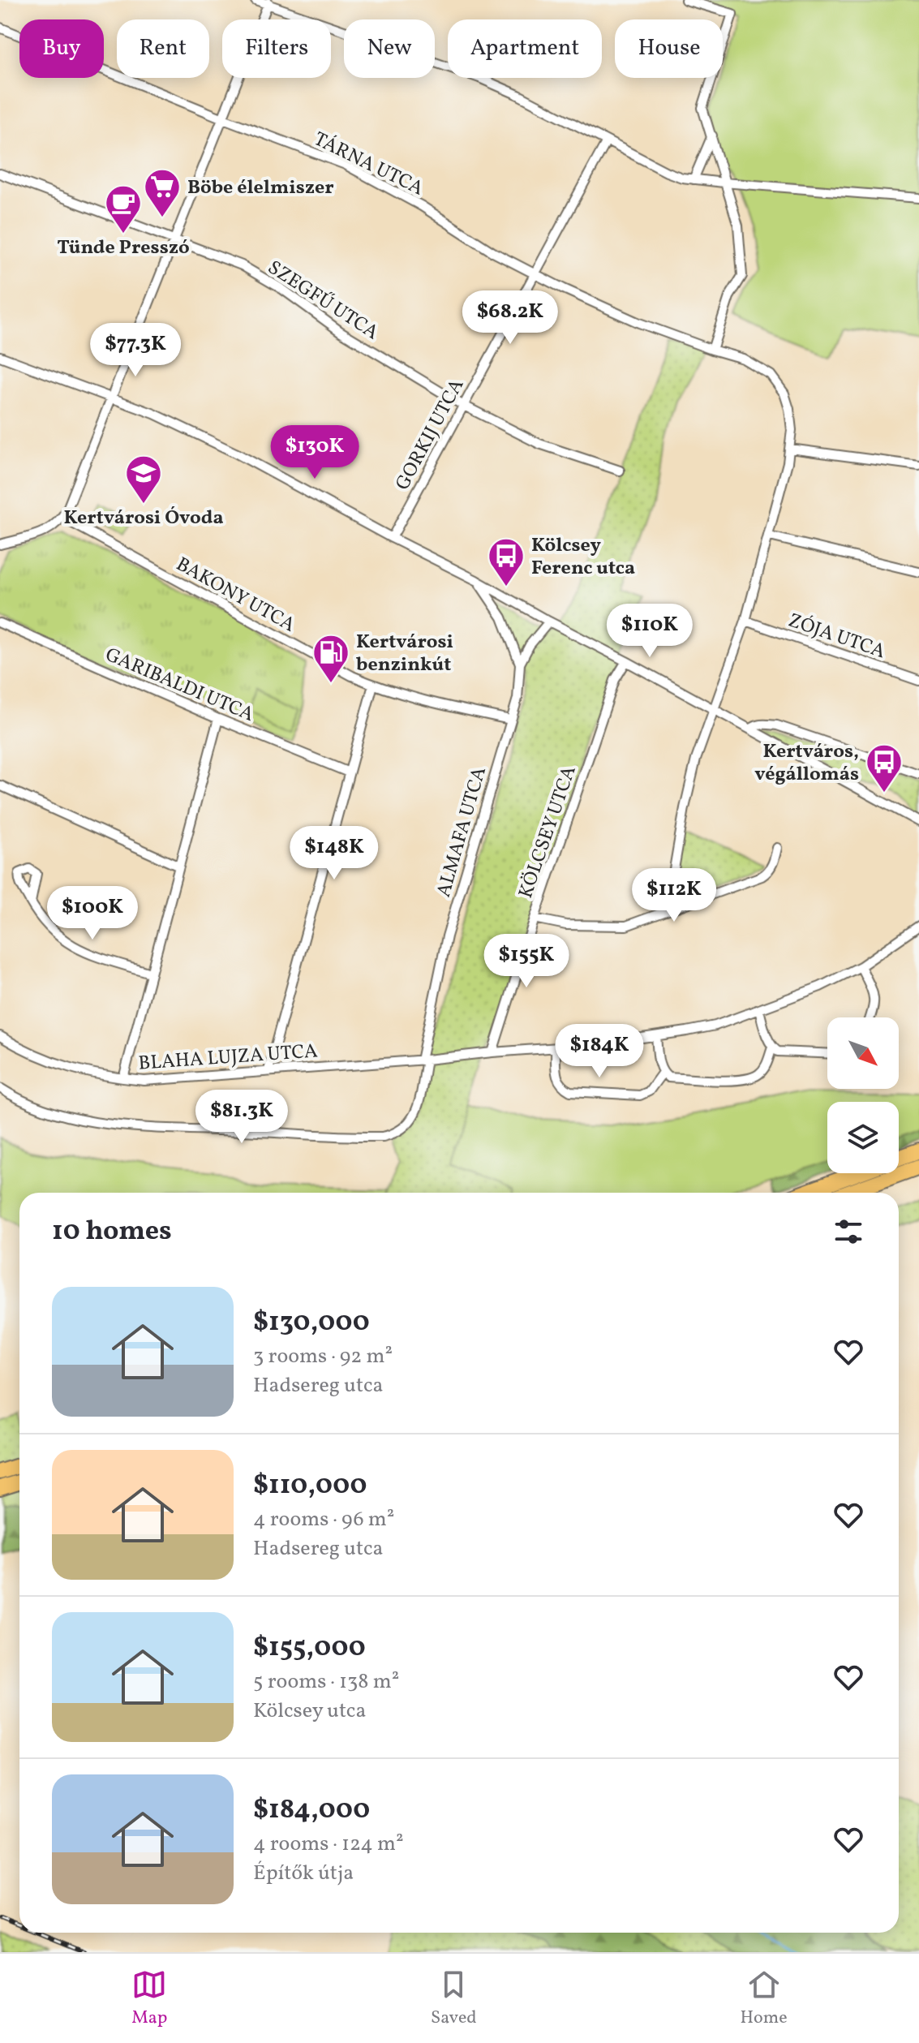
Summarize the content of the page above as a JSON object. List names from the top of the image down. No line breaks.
{"streets":{"street":["TÁRNA UTCA","SZEGFŰ UTCA","GORKIJ UTCA","BAKONY UTCA","ZÓJA UTCA","GARIBALDI UTCA","ALMAFA UTCA","KÖLCSEY UTCA","BLAHA LUJZA UTCA"]},"crossings":[["TÁRNA UTCA","GORKIJ UTCA"],["TÁRNA UTCA","ZÓJA UTCA"],["SZEGFŰ UTCA","GORKIJ UTCA"],["BAKONY UTCA","ALMAFA UTCA"],["ALMAFA UTCA","BLAHA LUJZA UTCA"],["KÖLCSEY UTCA","BLAHA LUJZA UTCA"]],"places":{"supermarket":["Böbe élelmiszer"],"cafe":["Tünde Presszó"],"school or university":["Kertvárosi Óvoda"],"bus stop":["Kölcsey Ferenc utca","Kertváros, végállomás"],"fuel station":["Kertvárosi benzinkút"]},"north":"bottom right","page":{"chip":["Buy","Rent","Filters","New","Apartment","House"],"price":["$68.2K","$77.3K","$130K","$110K","$148K","$112K","$100K","$155K","$184K","$81.3K"],"heading":"10 homes","list":[{"name":"$130,000","note":"3 rooms · 92 m² · Hadsereg utca"},{"name":"$110,000","note":"4 rooms · 96 m² · Hadsereg utca"},{"name":"$155,000","note":"5 rooms · 138 m² · Kölcsey utca"},{"name":"$184,000","note":"4 rooms · 124 m² · Építők útja"}],"tabs":["Map","Saved","Home"]}}
